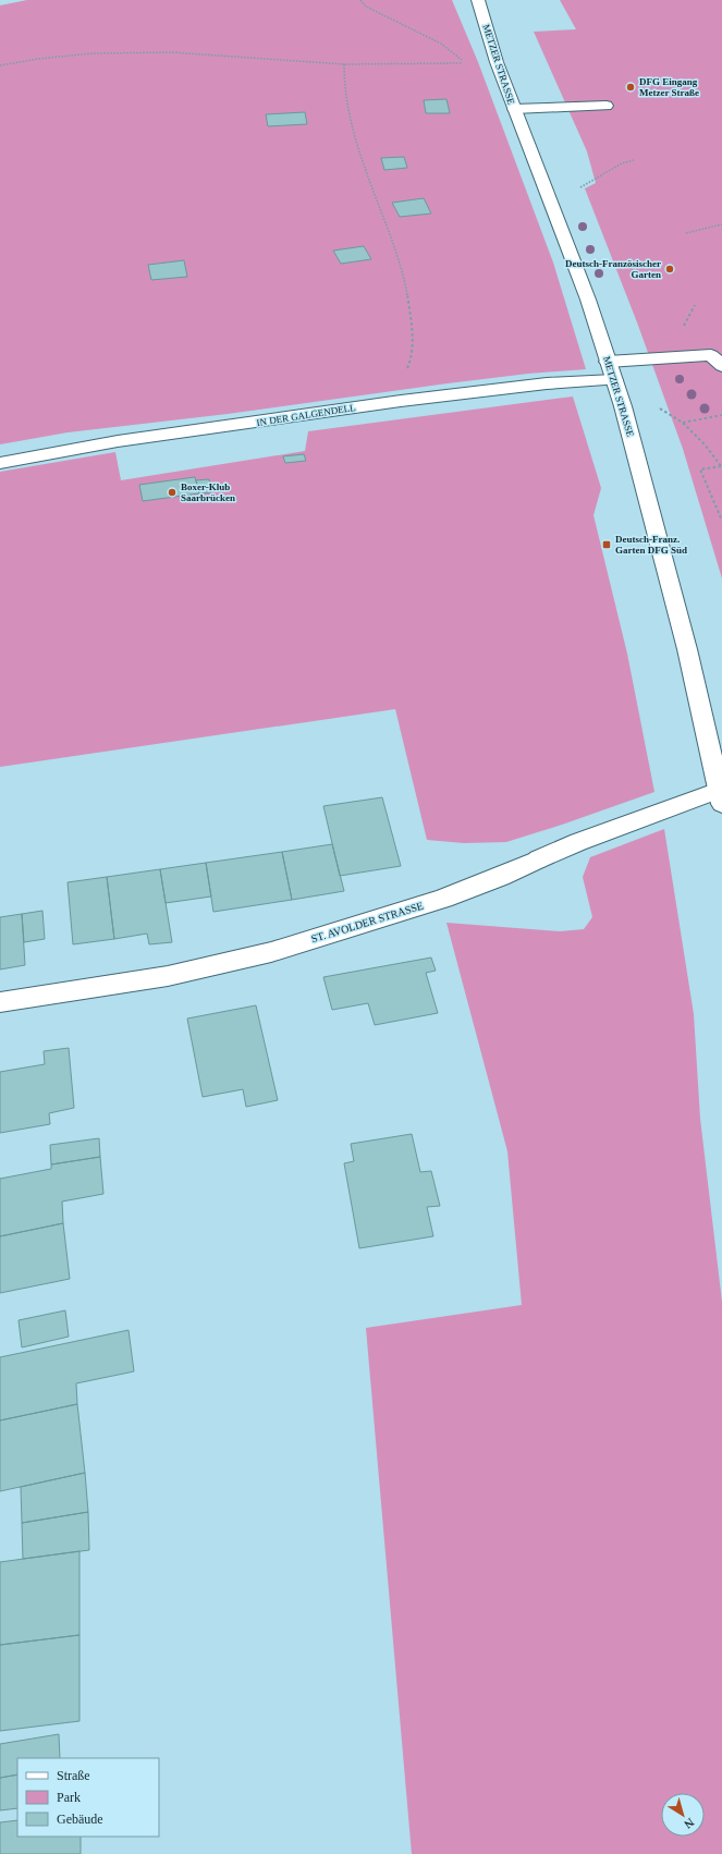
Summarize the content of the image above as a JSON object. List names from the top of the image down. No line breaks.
{"streets":{"main road":["METZER STRASSE","IN DER GALGENDELL","ST. AVOLDER STRASSE"]},"crossings":[["METZER STRASSE","IN DER GALGENDELL"],["METZER STRASSE","ST. AVOLDER STRASSE"]],"places":{"other":["DFG Eingang Metzer Straße","Deutsch-Französischer Garten","Boxer-Klub Saarbrücken"],"transit":["Deutsch-Franz. Garten DFG Süd"]},"legend":["Straße","Park","Gebäude"],"north":"bottom right"}
